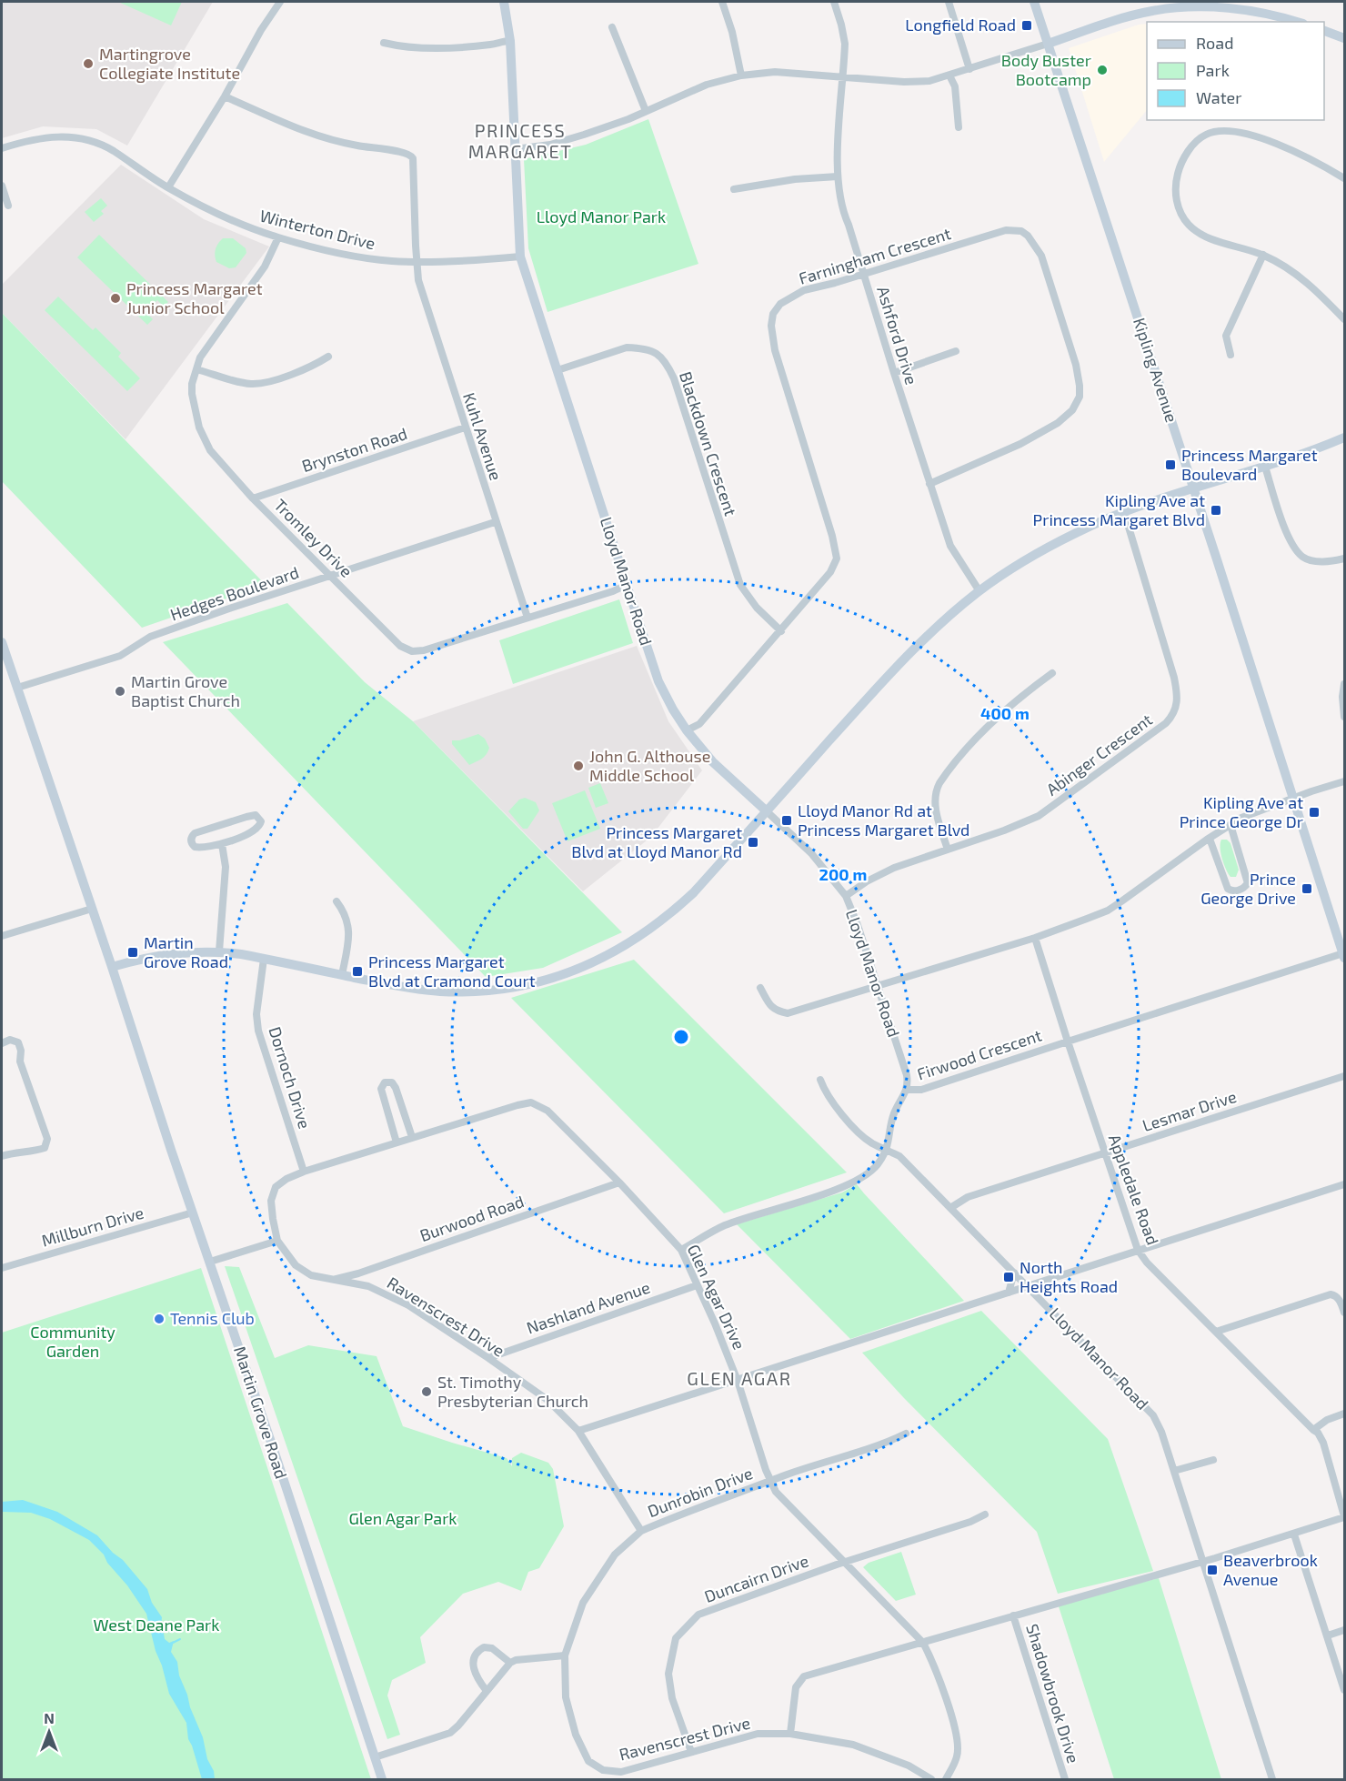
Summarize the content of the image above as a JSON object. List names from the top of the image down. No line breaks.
{"streets":{"street":["Winterton Drive","Farningham Crescent","Ashford Drive","Kipling Avenue","Kuhl Avenue","Blackdown Crescent","Brynston Road","Tromley Drive","Lloyd Manor Road","Hedges Boulevard","Abinger Crescent","Firwood Crescent","Dornoch Drive","Lesmar Drive","Appledale Road","Burwood Road","Millburn Drive","Glen Agar Drive","Nashland Avenue","Ravenscrest Drive","Martin Grove Road","Dunrobin Drive","Duncairn Drive","Shadowbrook Drive"]},"crossings":[["Winterton Drive","Kuhl Avenue"],["Winterton Drive","Tromley Drive"],["Winterton Drive","Lloyd Manor Road"],["Farningham Crescent","Ashford Drive"],["Farningham Crescent","Blackdown Crescent"],["Farningham Crescent","Lloyd Manor Road"],["Kipling Avenue","Firwood Crescent"],["Kuhl Avenue","Brynston Road"],["Kuhl Avenue","Tromley Drive"],["Kuhl Avenue","Hedges Boulevard"],["Blackdown Crescent","Lloyd Manor Road"],["Brynston Road","Tromley Drive"],["Tromley Drive","Lloyd Manor Road"],["Tromley Drive","Hedges Boulevard"],["Lloyd Manor Road","Abinger Crescent"],["Lloyd Manor Road","Firwood Crescent"],["Lloyd Manor Road","Lesmar Drive"],["Hedges Boulevard","Martin Grove Road"],["Firwood Crescent","Appledale Road"],["Firwood Crescent","Glen Agar Drive"],["Dornoch Drive","Glen Agar Drive"],["Lesmar Drive","Appledale Road"],["Burwood Road","Glen Agar Drive"],["Burwood Road","Ravenscrest Drive"],["Millburn Drive","Martin Grove Road"],["Glen Agar Drive","Nashland Avenue"],["Glen Agar Drive","Ravenscrest Drive"],["Glen Agar Drive","Dunrobin Drive"],["Glen Agar Drive","Duncairn Drive"],["Nashland Avenue","Ravenscrest Drive"],["Ravenscrest Drive","Dunrobin Drive"],["Ravenscrest Drive","Duncairn Drive"]],"districts":["PRINCESS MARGARET","GLEN AGAR"],"parks":["Lloyd Manor Park","Community Garden","Glen Agar Park","West Deane Park"],"places":{"transit":["Longfield Road","Princess Margaret Boulevard","Kipling Ave at Princess Margaret Blvd","Kipling Ave at Prince George Dr","Lloyd Manor Rd at Princess Margaret Blvd","Princess Margaret Blvd at Lloyd Manor Rd","Prince George Drive","Martin Grove Road","Princess Margaret Blvd at Cramond Court","North Heights Road","Beaverbrook Avenue"],"other":["Martingrove Collegiate Institute","Body Buster Bootcamp","Princess Margaret Junior School","Martin Grove Baptist Church","John G. Althouse Middle School","Tennis Club","St. Timothy Presbyterian Church"]},"legend":["Road","Park","Water"],"north":"top","rings":["400 m","200 m"]}
